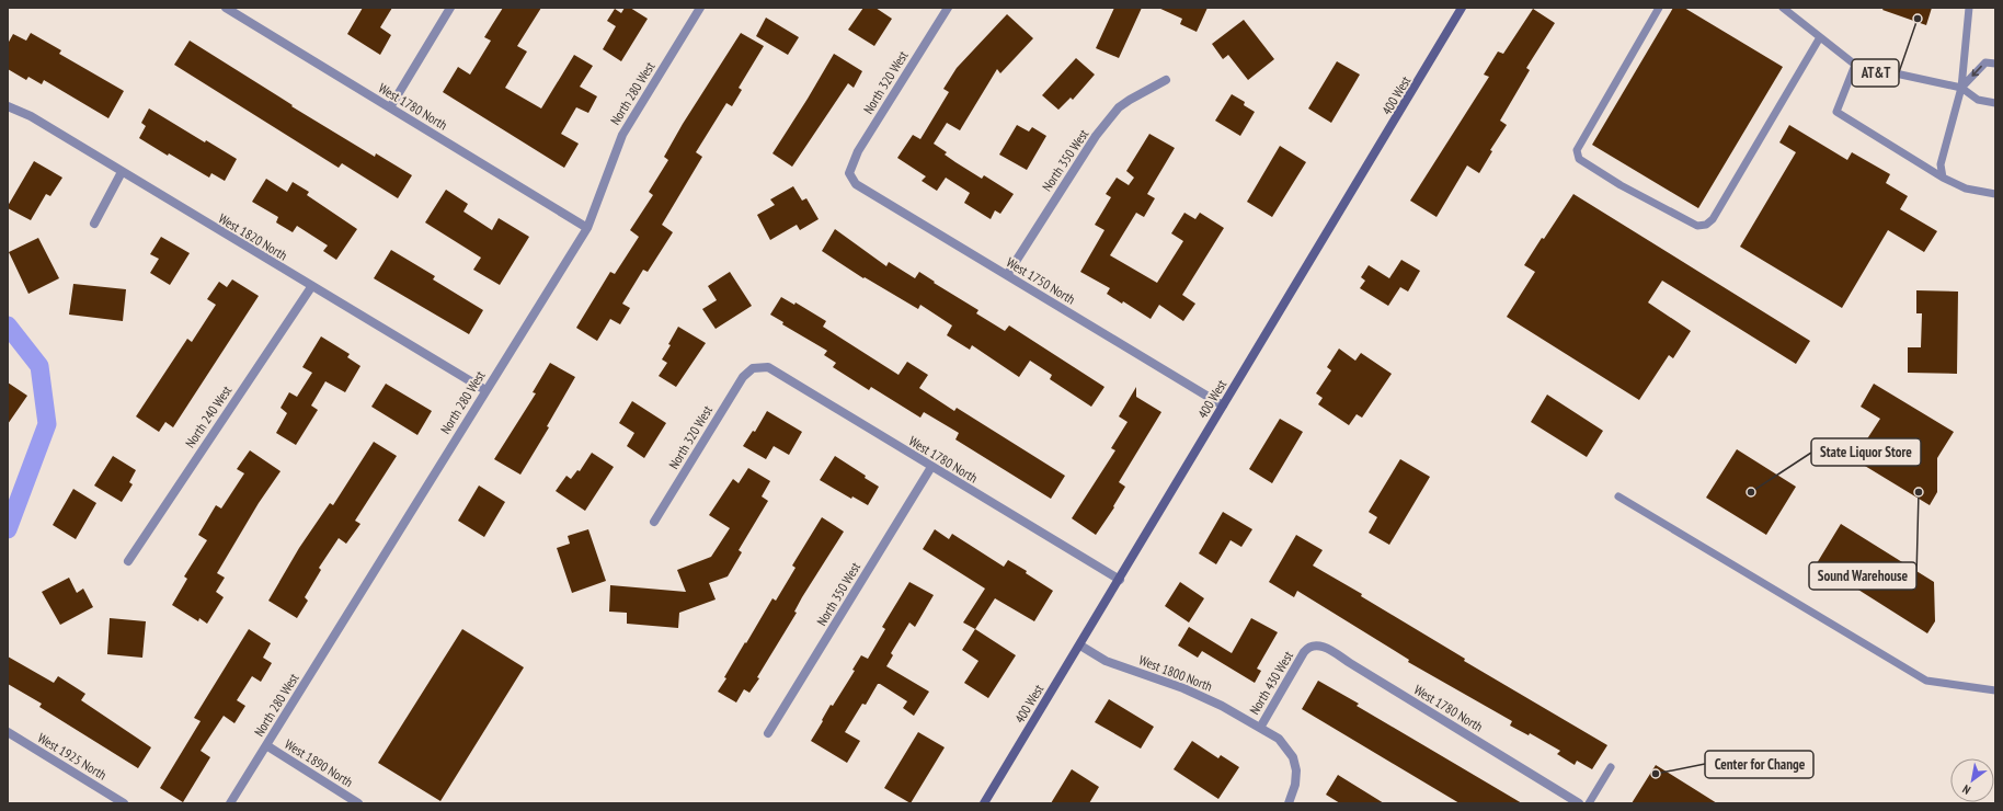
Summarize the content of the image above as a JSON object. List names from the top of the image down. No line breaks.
{"streets":{"street":["North 320 West","North 280 West","400 West","West 1780 North","North 350 West","West 1820 North","West 1750 North","North 240 West","West 1800 North","North 430 West","West 1925 North","West 1890 North"]},"crossings":[["North 320 West","West 1780 North"],["North 320 West","West 1750 North"],["North 280 West","West 1780 North"],["North 280 West","West 1820 North"],["North 280 West","West 1890 North"],["400 West","West 1780 North"],["400 West","West 1750 North"],["400 West","West 1800 North"],["West 1780 North","North 350 West"],["West 1780 North","North 430 West"],["North 350 West","West 1750 North"],["West 1820 North","North 240 West"],["West 1800 North","North 430 West"]],"places":["AT&T","State Liquor Store","Sound Warehouse","Center for Change"],"north":"bottom left"}
